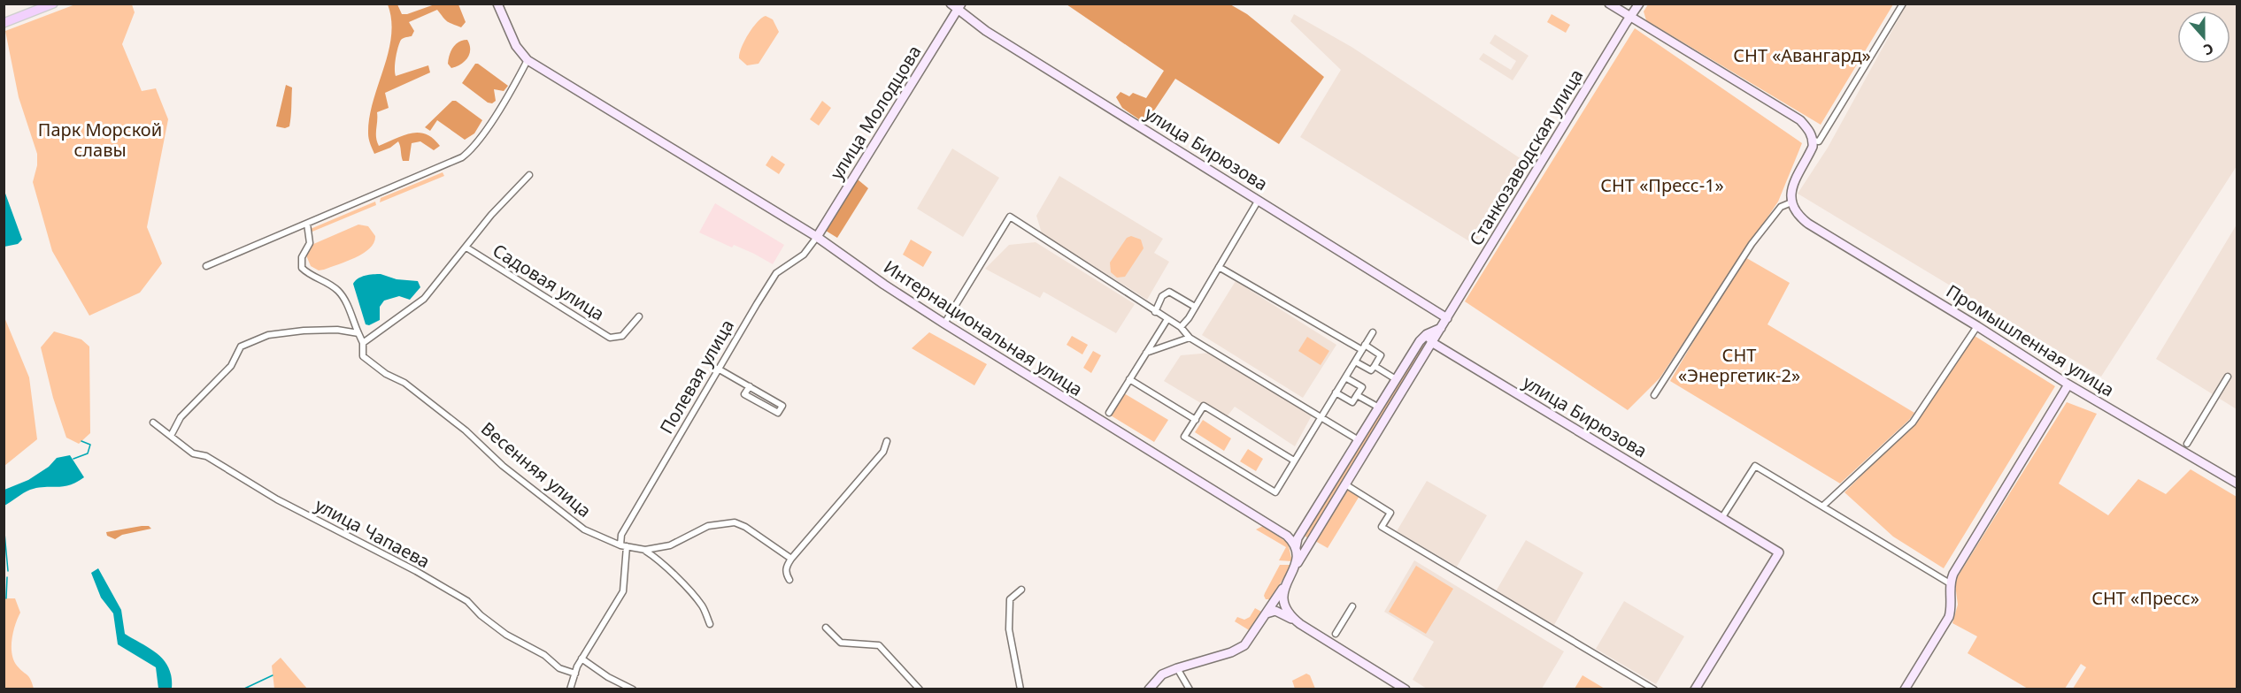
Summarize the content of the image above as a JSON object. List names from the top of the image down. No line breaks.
{"streets":{"street":["улица Молодцова","улица Бирюзова","Станкозаводская улица","Садовая улица","Интернациональная улица","Промышленная улица","Полевая улица","Весенняя улица","улица Чапаева"]},"crossings":[["улица Молодцова","улица Бирюзова"],["улица Молодцова","Интернациональная улица"],["улица Молодцова","Полевая улица"],["улица Бирюзова","Станкозаводская улица"],["Станкозаводская улица","Интернациональная улица"],["Интернациональная улица","Полевая улица"],["Полевая улица","Весенняя улица"]],"parks":["СНТ «Авангард»","Парк Морской славы","СНТ «Пресс-1»","СНТ «Энергетик-2»","СНТ «Пресс»"],"north":"bottom"}
